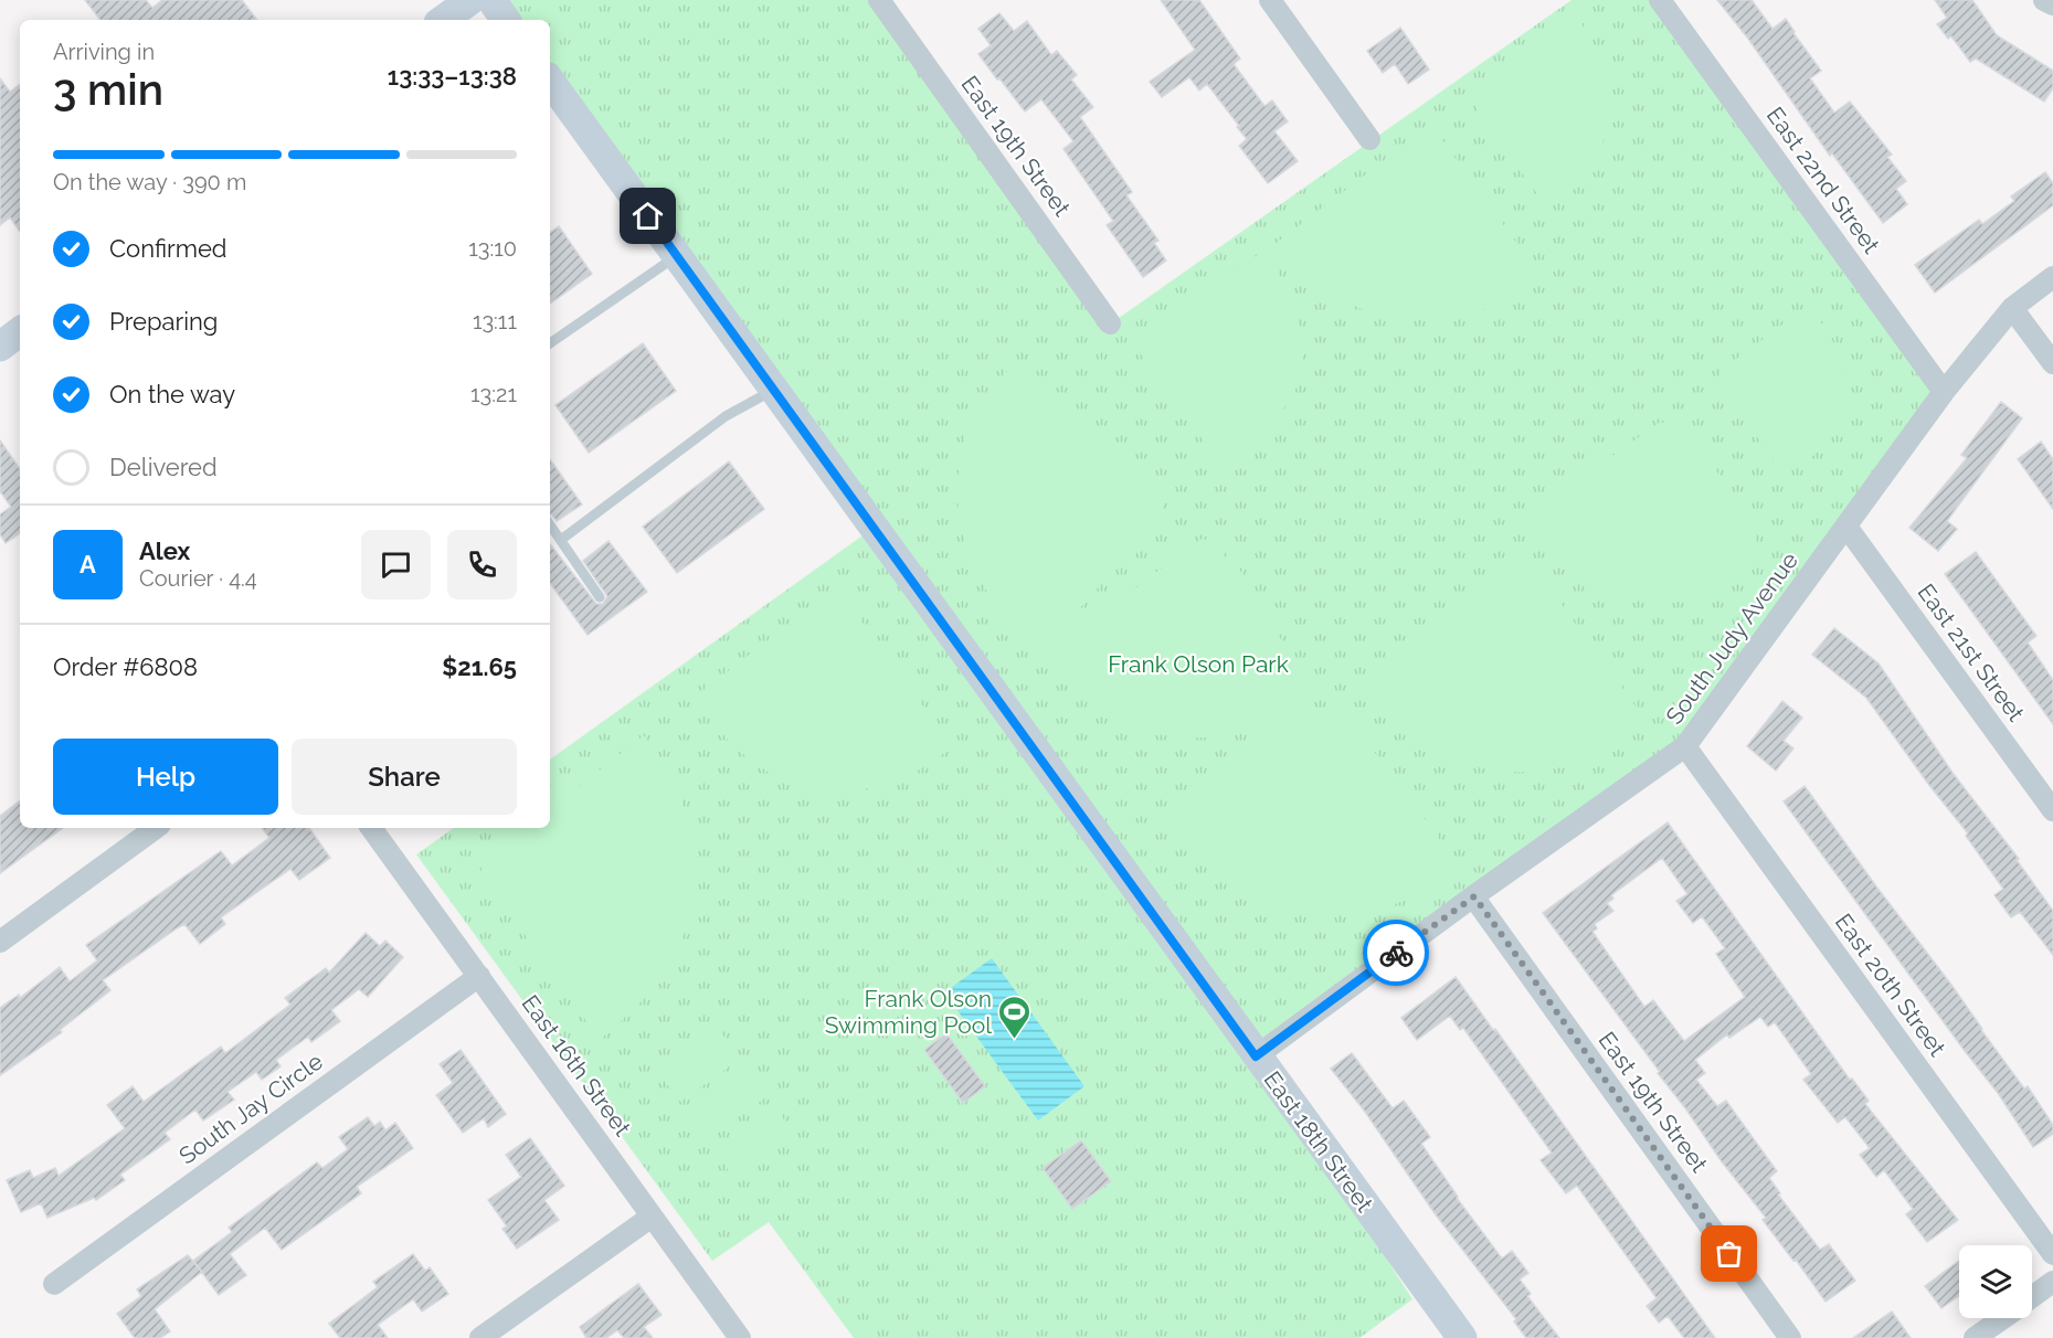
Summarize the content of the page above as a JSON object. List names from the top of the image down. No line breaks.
{"streets":{"street":["East 19th Street","East 22nd Street","South Judy Avenue","East 21st Street","East 20th Street","East 16th Street","South Jay Circle","East 18th Street"]},"crossings":[["East 19th Street","South Judy Avenue"],["East 22nd Street","South Judy Avenue"],["South Judy Avenue","East 21st Street"],["South Judy Avenue","East 20th Street"],["South Judy Avenue","East 18th Street"],["East 16th Street","South Jay Circle"]],"parks":["Frank Olson Park"],"places":{"sports":["Frank Olson Swimming Pool"]},"page":{"heading":["3 min","Arriving in","13:33–13:38"],"panel":["Alex","Courier · 4.4","Order #6808","$21.65"],"bar":"On the way · 390 m","list":[["Confirmed","13:10"],["Preparing","13:11"],["On the way","13:21"],"Delivered"],"round":"A","buttons":["Help","Share"]}}
